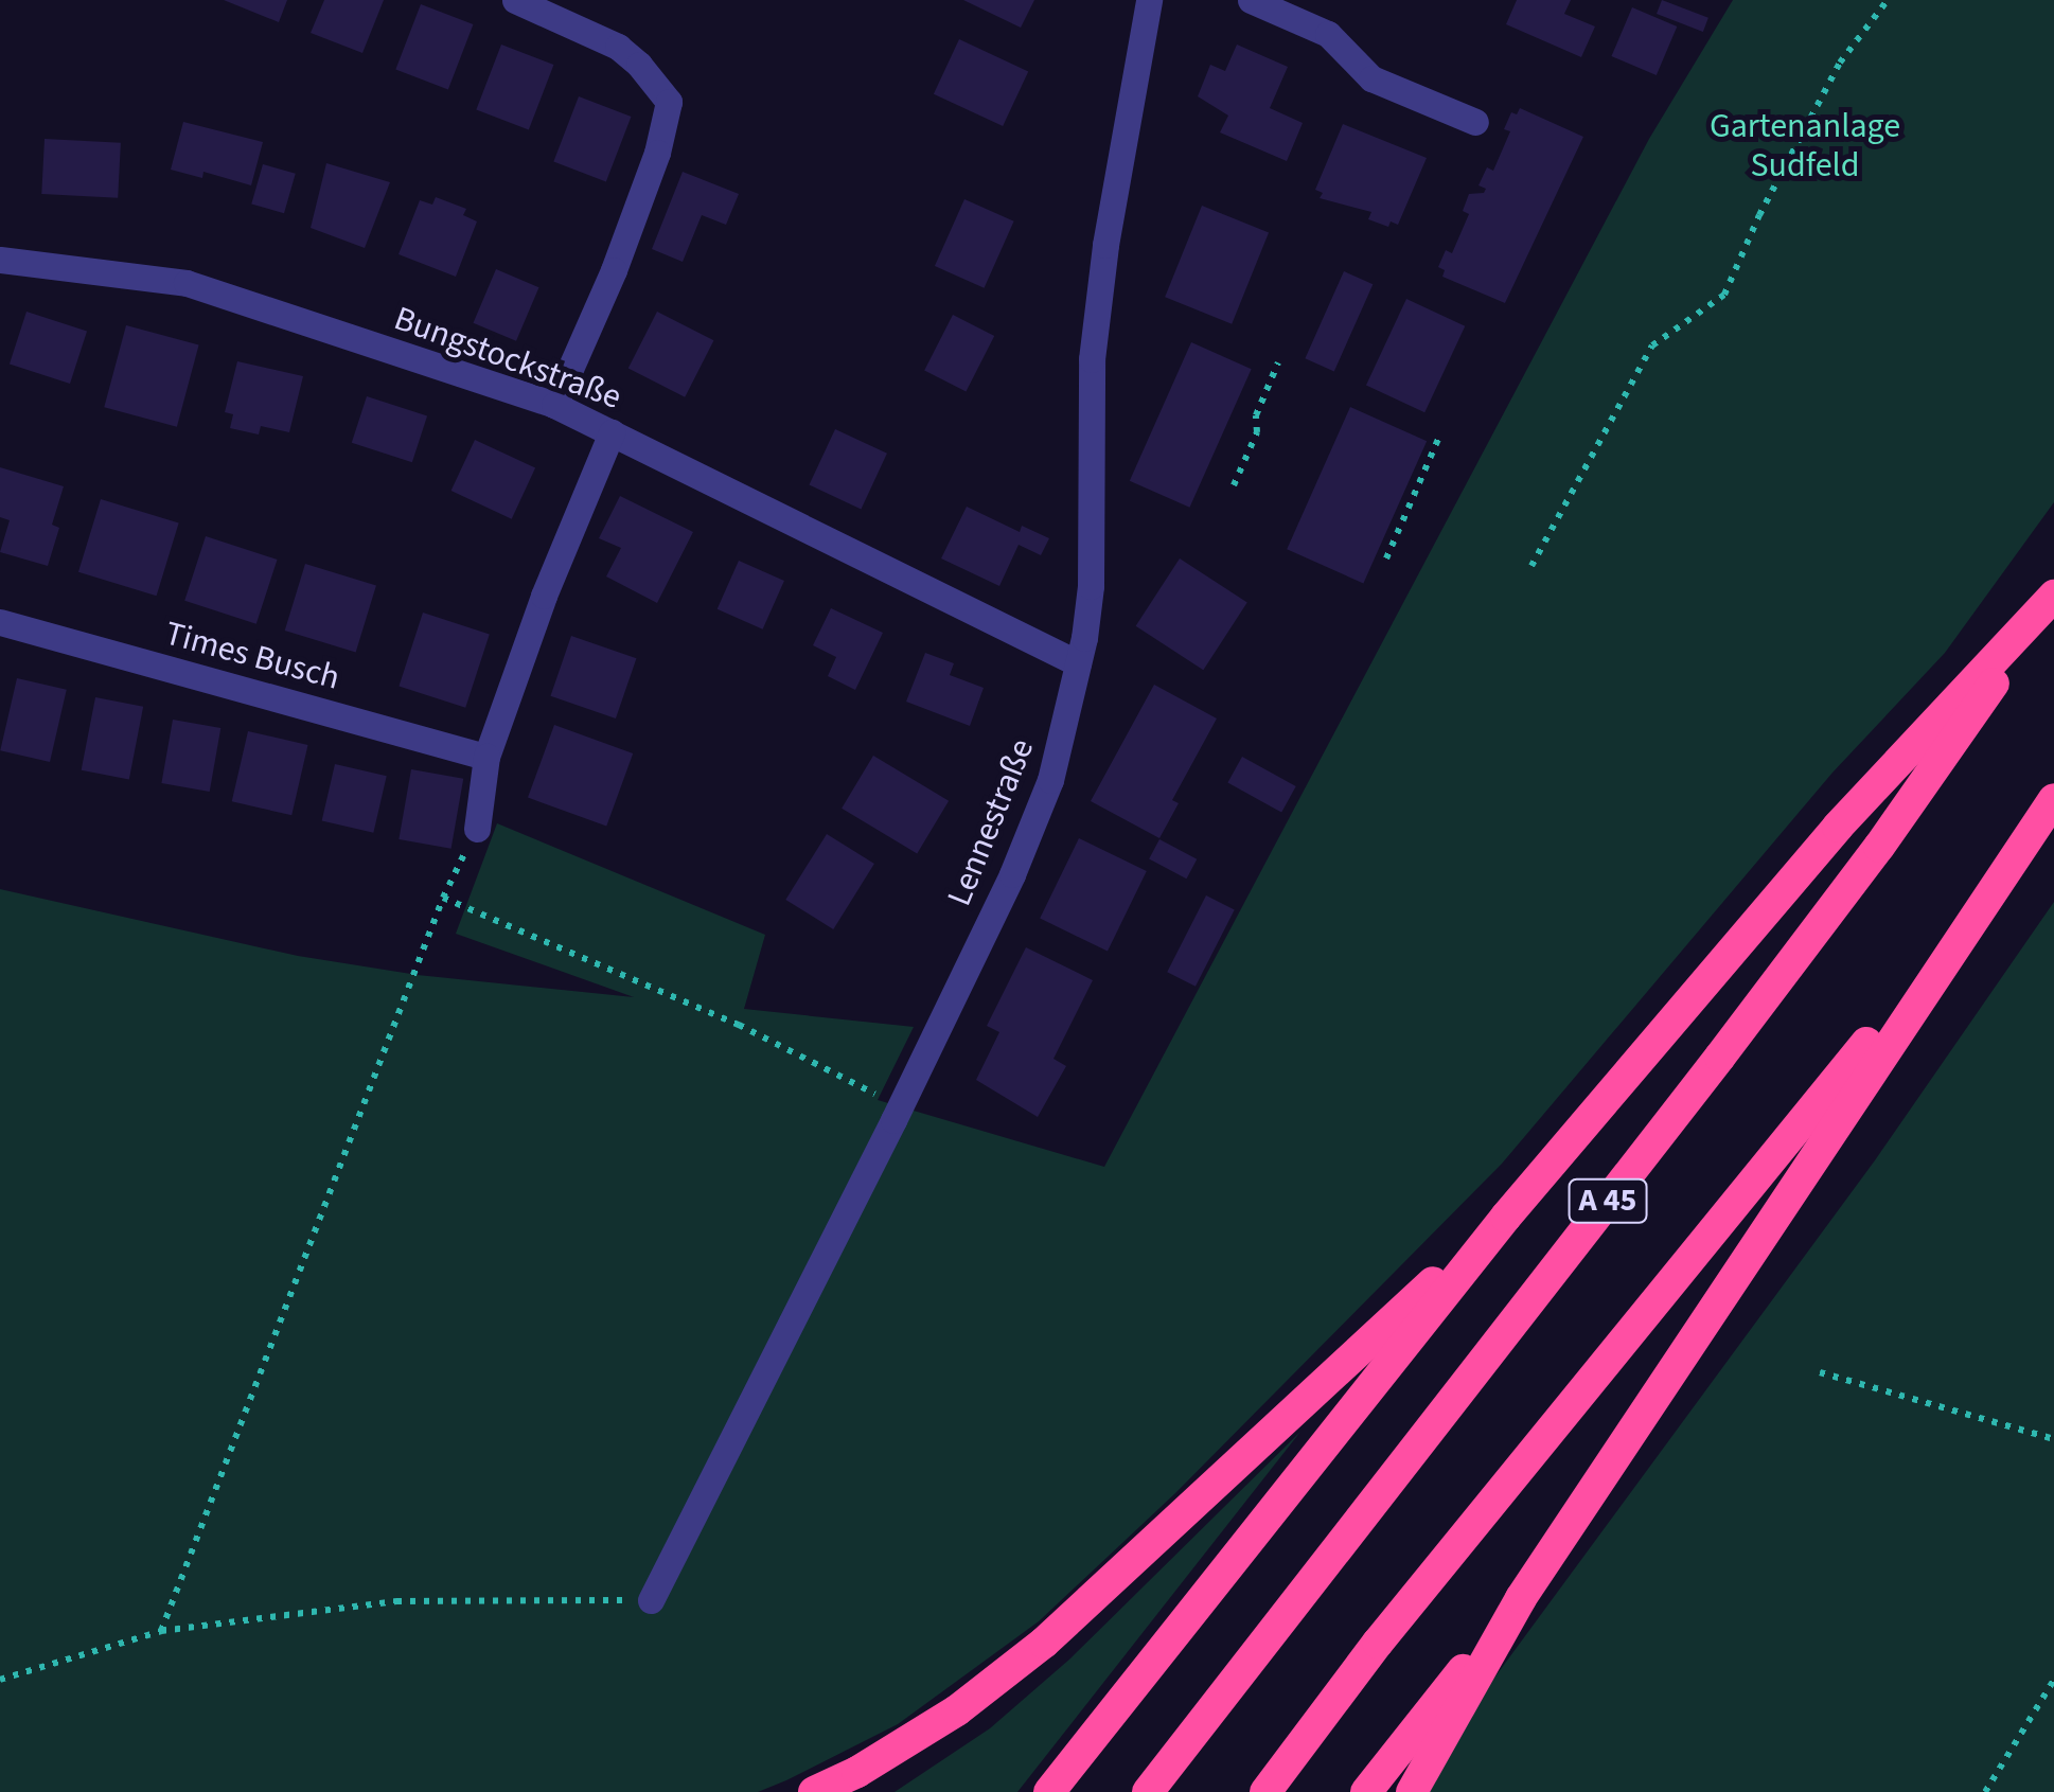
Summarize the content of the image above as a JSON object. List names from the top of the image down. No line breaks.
{"streets":{"highway":["A 45"],"street":["Bungstockstraße","Times Busch","Lennestraße"]},"crossings":[["Bungstockstraße","Lennestraße"]],"parks":["Gartenanlage Sudfeld"]}
